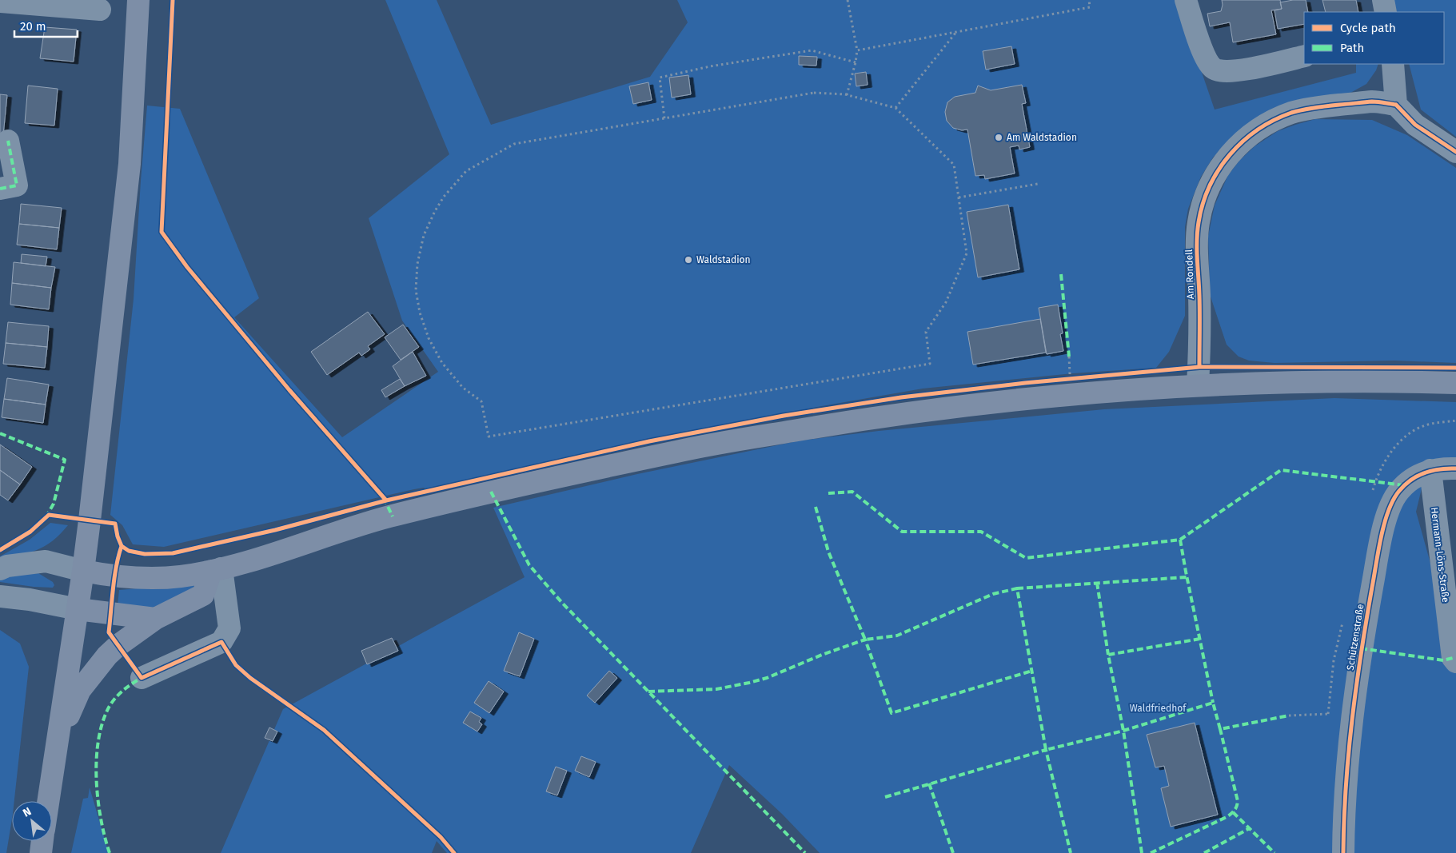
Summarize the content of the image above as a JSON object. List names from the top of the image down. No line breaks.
{"streets":{"street":["Am Rondell","Hermann-Löns-Straße","Schützenstraße"]},"crossings":[["Hermann-Löns-Straße","Schützenstraße"]],"parks":["Waldfriedhof"],"places":["Am Waldstadion","Waldstadion"],"legend":["Cycle path","Path"],"scale_bar":"20 m","north":"top left"}
